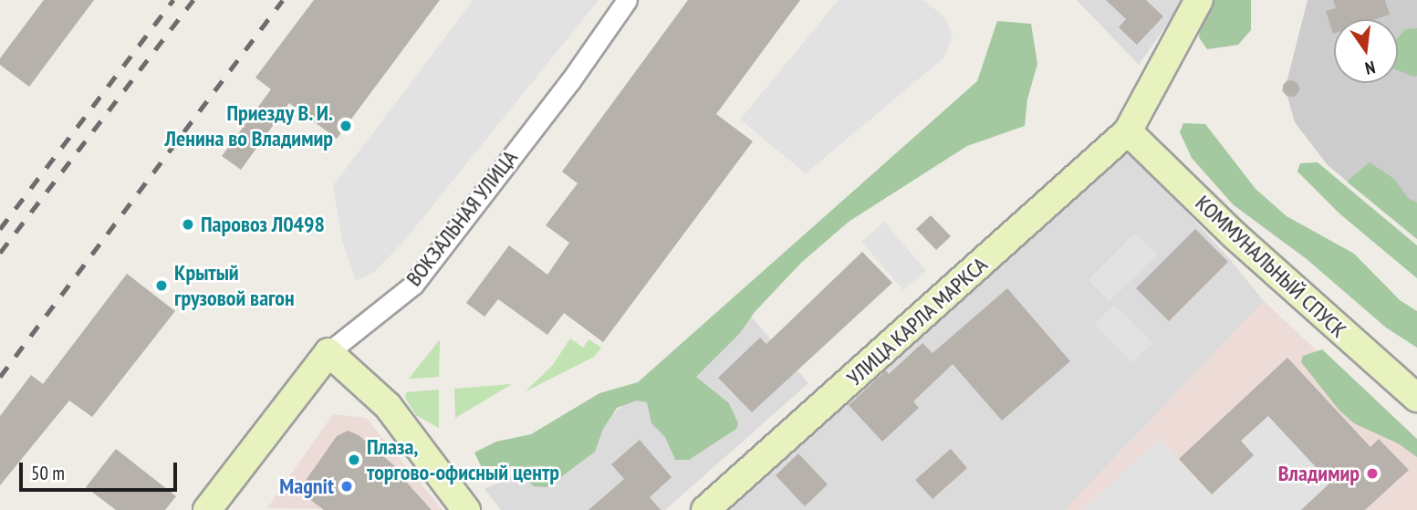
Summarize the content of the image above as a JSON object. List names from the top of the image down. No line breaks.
{"streets":{"main road":["ВОКЗАЛЬНАЯ УЛИЦА","КОММУНАЛЬНЫЙ СПУСК","УЛИЦА КАРЛА МАРКСА"]},"crossings":[["КОММУНАЛЬНЫЙ СПУСК","УЛИЦА КАРЛА МАРКСА"]],"places":["Приезду В. И. Ленина во Владимир","Паровоз Л0498","Крытый грузовой вагон","Плаза, торгово-офисный центр","Владимир","Magnit"],"scale_bar":"50 m","north":"bottom"}
